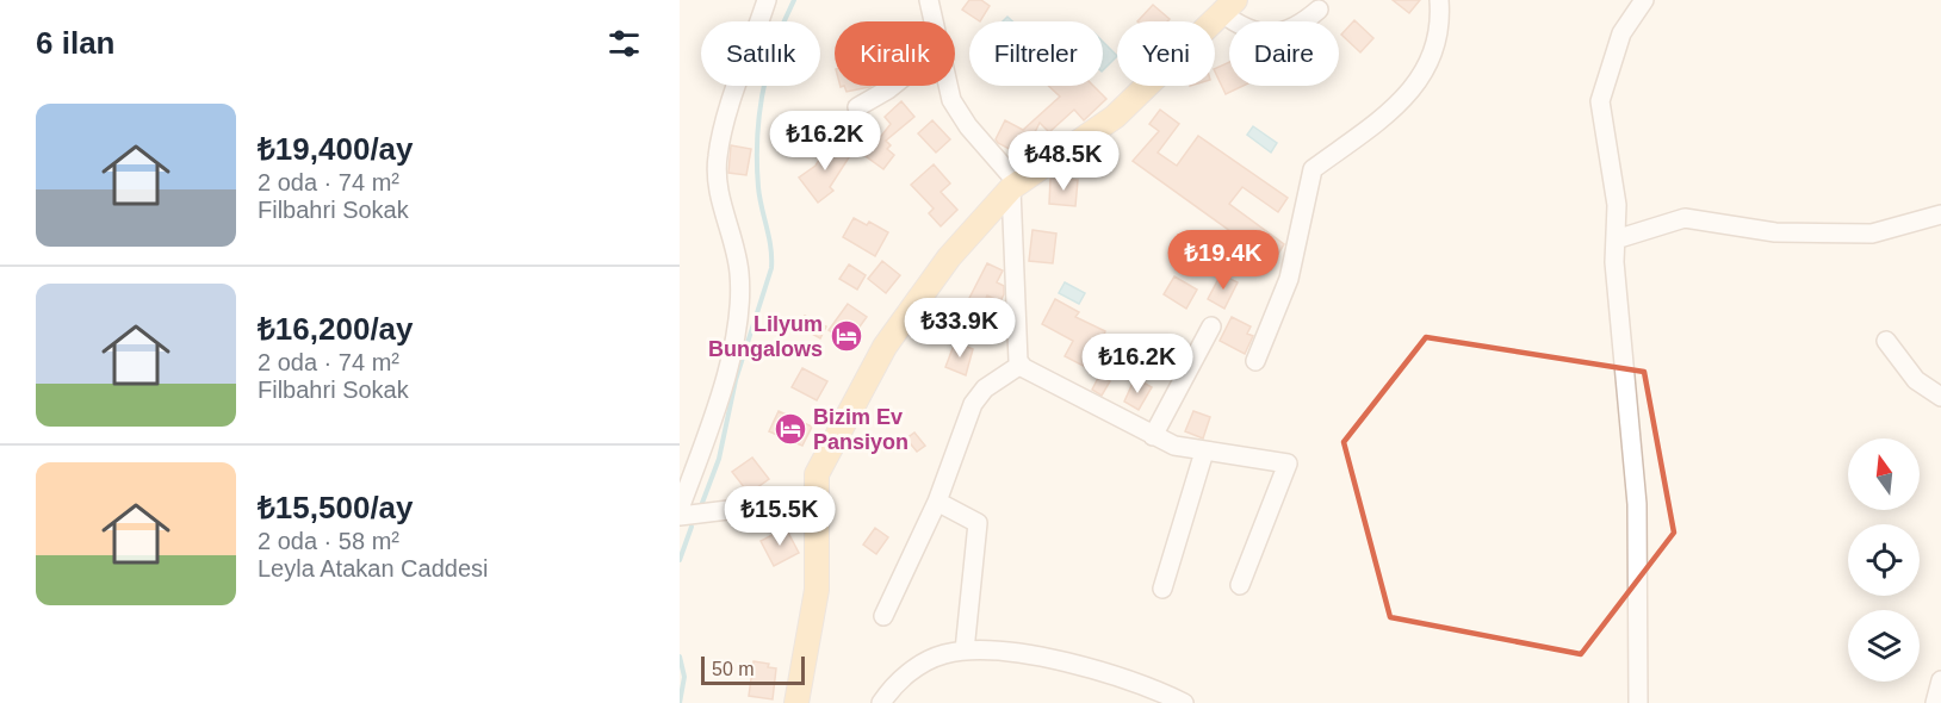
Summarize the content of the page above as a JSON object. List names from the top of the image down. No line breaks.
{"places":{"hotel":["Lilyum Bungalows","Bizim Ev Pansiyon"]},"scale_bar":"50 m","north":"top","page":{"heading":"6 ilan","chip":["Satılık","Kiralık","Filtreler","Yeni","Daire"],"list":[{"name":"₺19,400/ay","note":"2 oda · 74 m² · Filbahri Sokak"},{"name":"₺16,200/ay","note":"2 oda · 74 m² · Filbahri Sokak"},{"name":"₺15,500/ay","note":"2 oda · 58 m² · Leyla Atakan Caddesi"}],"price":["₺16.2K","₺48.5K","₺19.4K","₺33.9K","₺16.2K","₺15.5K"],"scale":"50 m"}}
